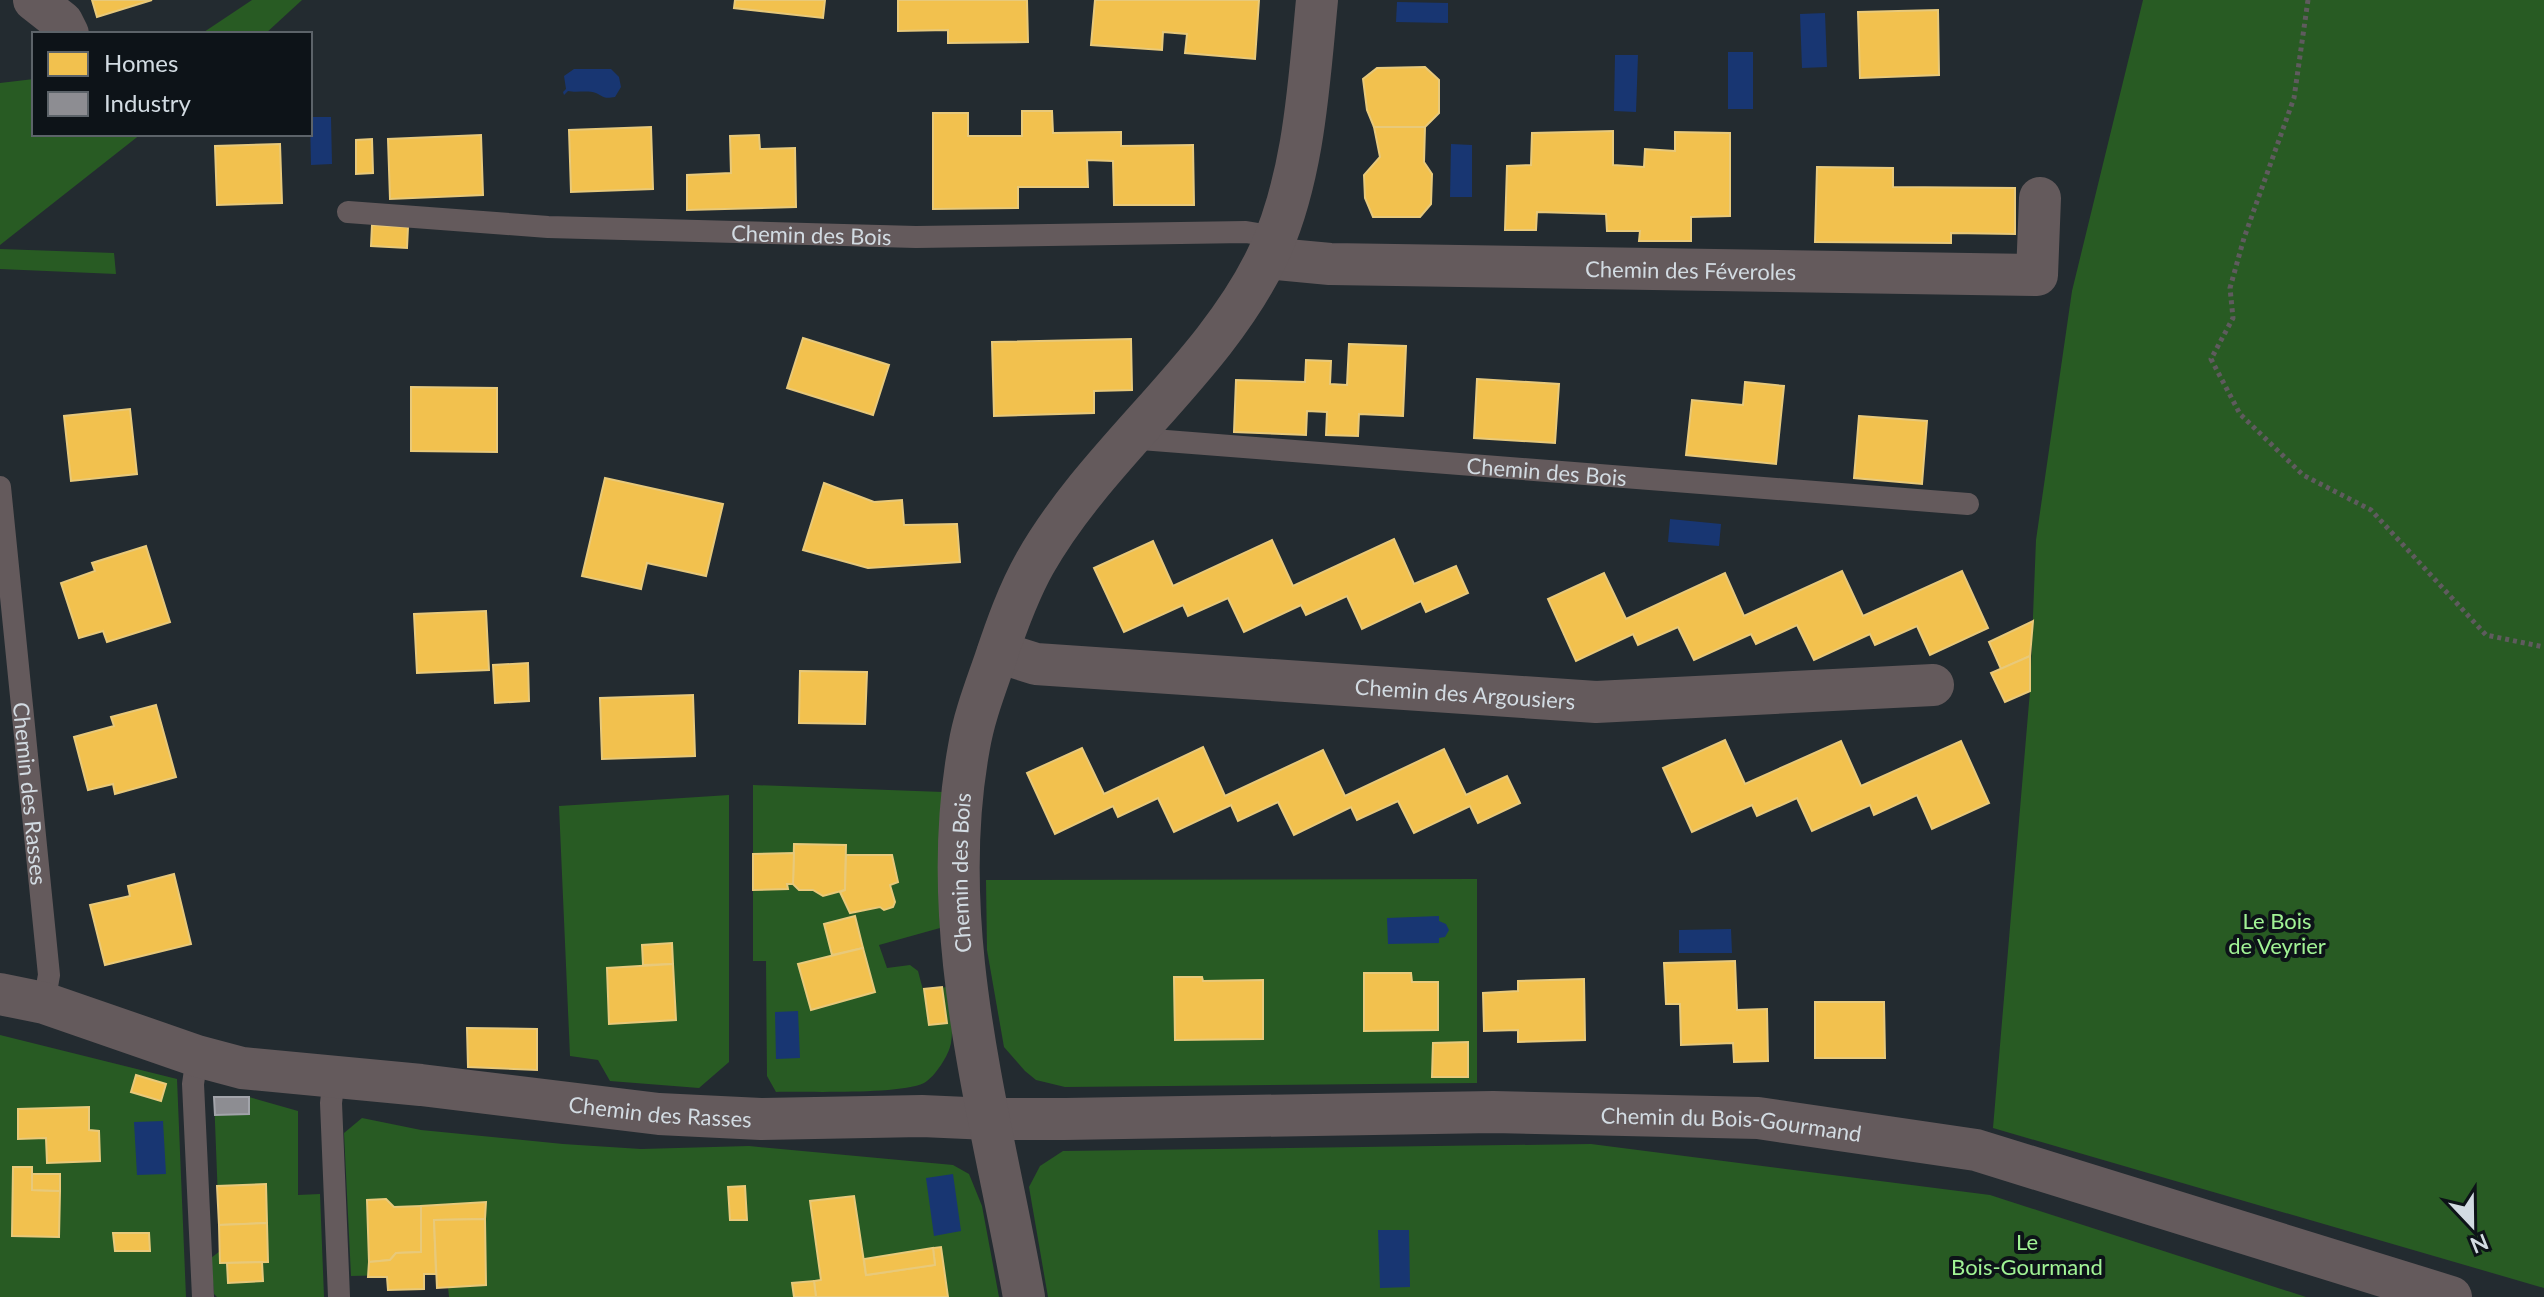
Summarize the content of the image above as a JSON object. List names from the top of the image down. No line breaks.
{"streets":{"street":["Chemin des Bois","Chemin des Féveroles","Chemin des Argousiers","Chemin des Rasses","Chemin du Bois-Gourmand"]},"crossings":[["Chemin des Bois","Chemin des Féveroles"],["Chemin des Bois","Chemin des Argousiers"],["Chemin des Bois","Chemin des Rasses"],["Chemin des Bois","Chemin du Bois-Gourmand"],["Chemin des Rasses","Chemin du Bois-Gourmand"]],"parks":["Le Bois de Veyrier","Le Bois-Gourmand"],"legend":["Homes","Industry"],"north":"bottom"}
